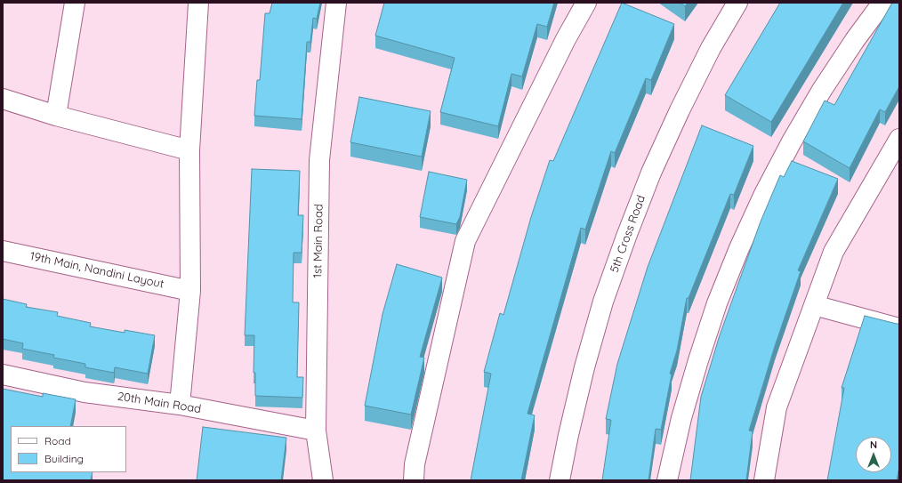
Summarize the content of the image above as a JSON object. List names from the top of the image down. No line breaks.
{"streets":{"street":["5th Cross Road","1st Main Road","19th Main, Nandini Layout","20th Main Road"]},"crossings":[["1st Main Road","20th Main Road"]],"legend":["Road","Building"],"north":"top"}
